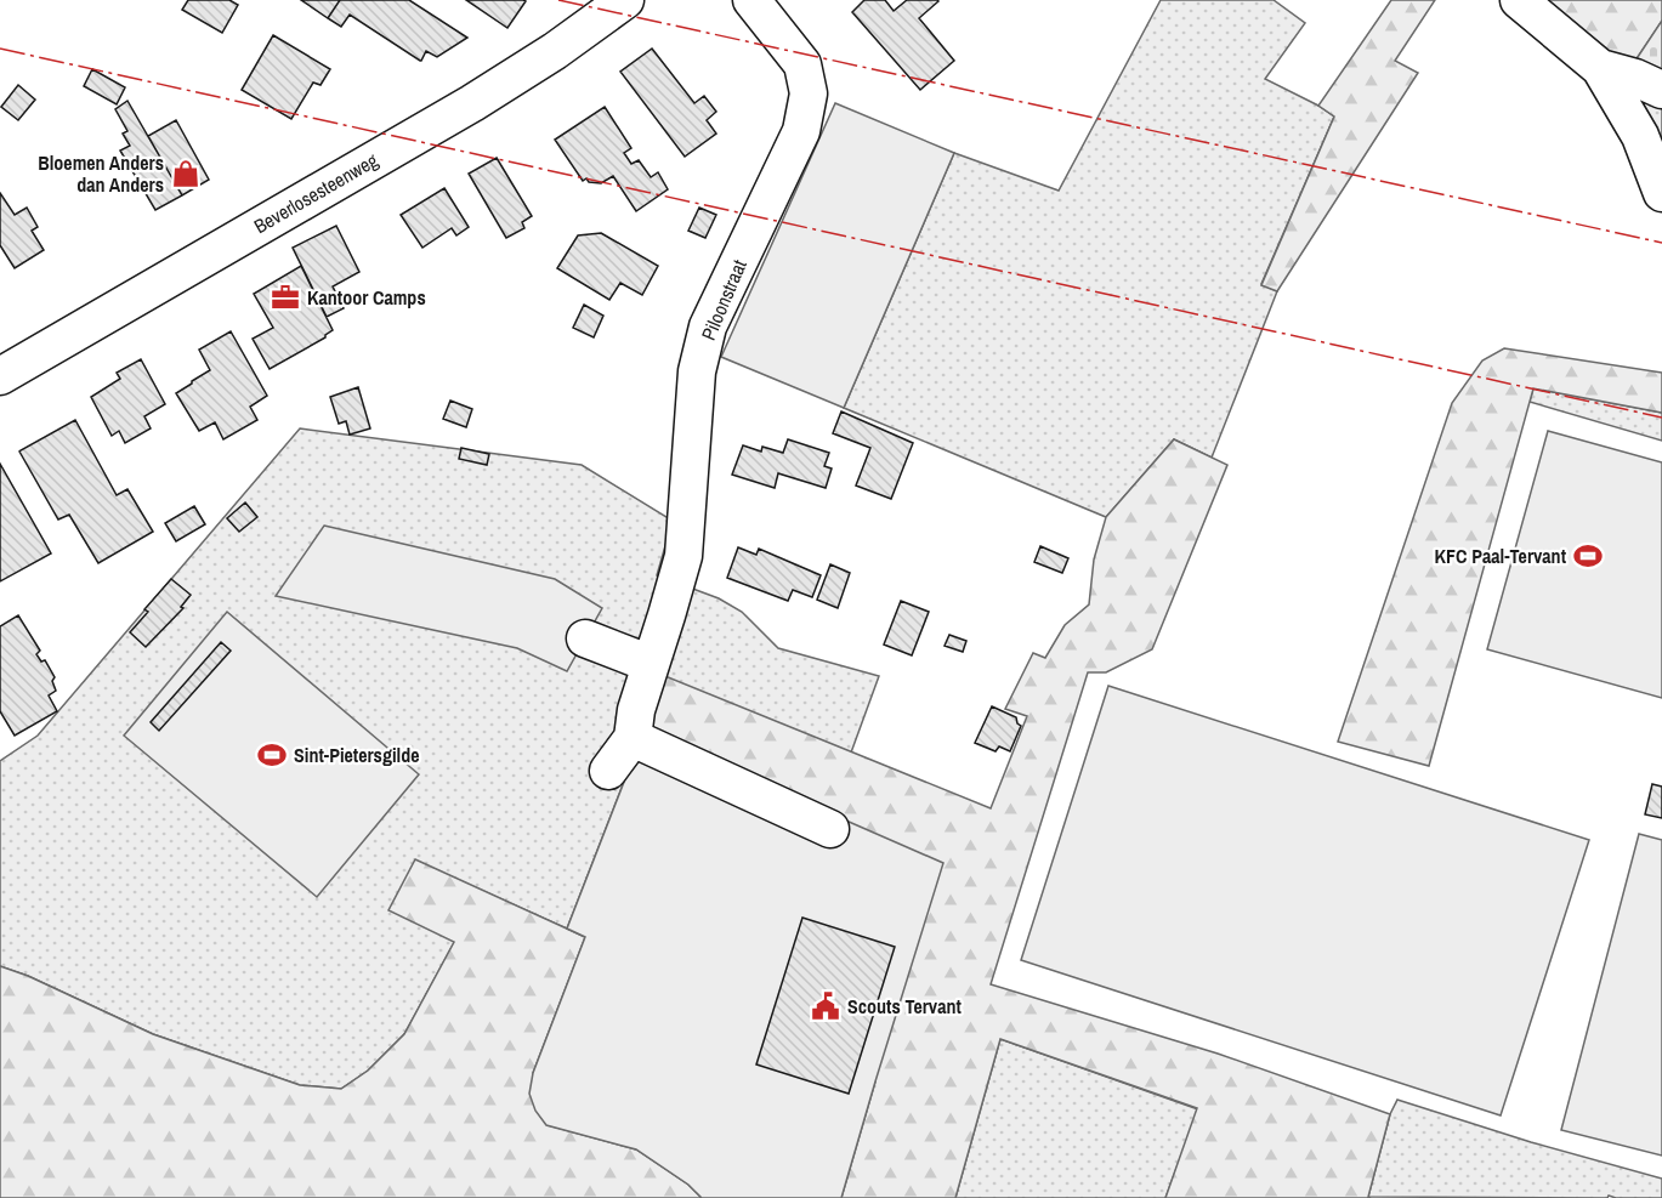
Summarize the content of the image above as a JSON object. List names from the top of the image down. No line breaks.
{"streets":{"street":["Beverlosesteenweg","Piloonstraat"]},"places":{"shop":["Bloemen Anders dan Anders"],"office":["Kantoor Camps"],"sports":["KFC Paal-Tervant","Sint-Pietersgilde"],"public building":["Scouts Tervant"]}}
